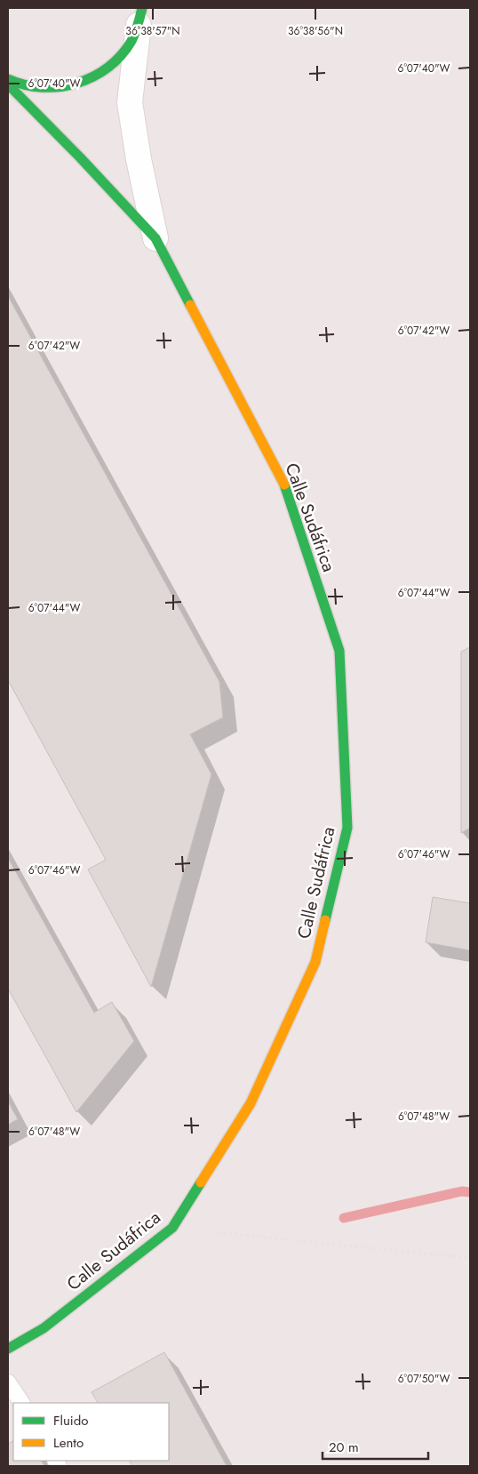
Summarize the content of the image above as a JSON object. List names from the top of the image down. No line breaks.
{"streets":{"street":["Calle Sudáfrica"]},"legend":["Fluido","Lento"],"scale_bar":"20 m","coordinates":["36°38'57\"N","36°38'56\"N","6°07'40\"W","6°07'42\"W","6°07'44\"W","6°07'46\"W","6°07'48\"W","6°07'50\"W"]}
